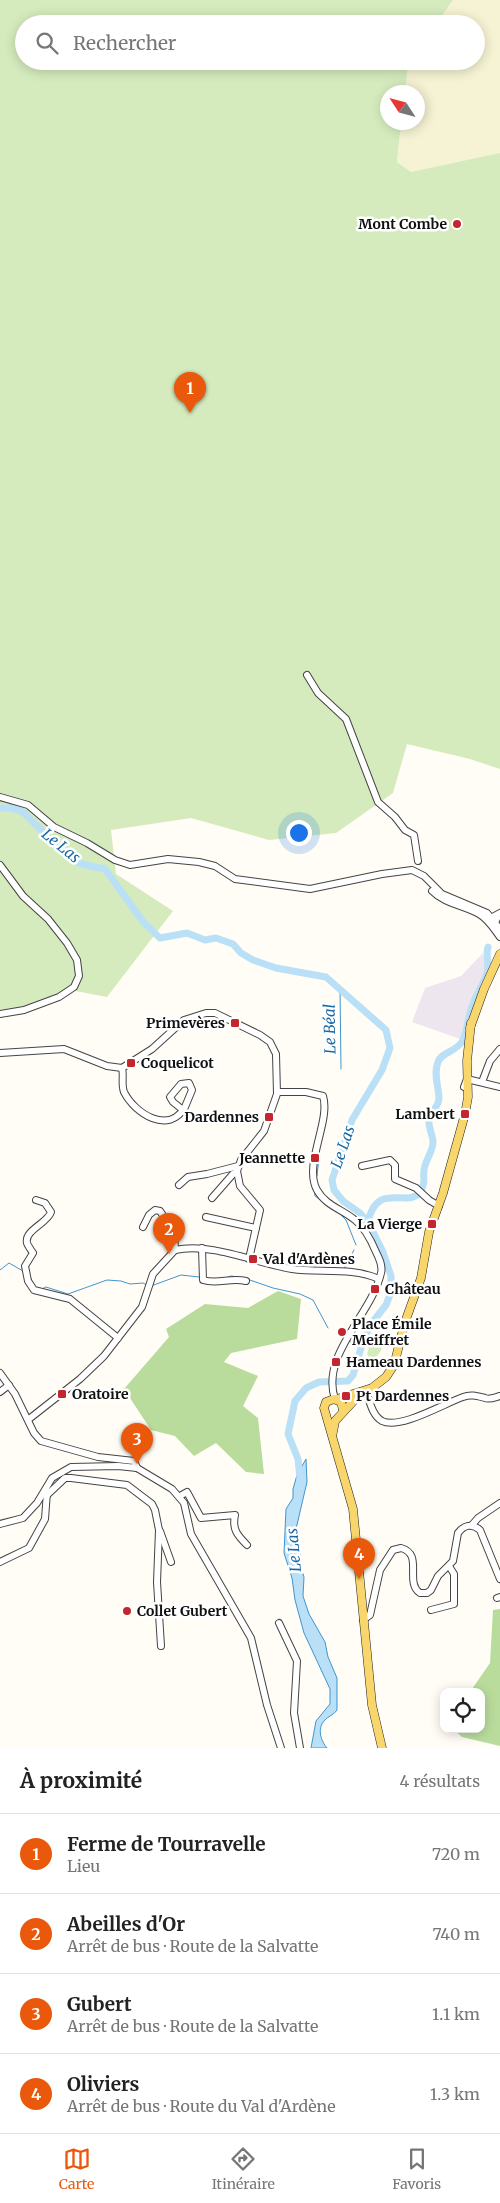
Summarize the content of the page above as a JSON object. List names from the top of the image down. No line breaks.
{"water":["Le Las","Le Béal"],"places":{"other":["Mont Combe","Place Émile Meiffret","Collet Gubert"],"transit":["Primevères","Coquelicot","Lambert","Dardennes","Jeannette","La Vierge","Val d'Ardènes","Château","Hameau Dardennes","Oratoire","Pt Dardennes"]},"north":"top left","page":{"search":"Rechercher","pins":["1","2","3","4"],"heading":["À proximité","4 résultats"],"list":[{"mark":"1","name":"Ferme de Tourravelle","note":"Lieu","value":"720 m"},{"mark":"2","name":"Abeilles d'Or","note":"Arrêt de bus · Route de la Salvatte","value":"740 m"},{"mark":"3","name":"Gubert","note":"Arrêt de bus · Route de la Salvatte","value":"1.1 km"},{"mark":"4","name":"Oliviers","note":"Arrêt de bus · Route du Val d'Ardène","value":"1.3 km"}],"nav":["Carte","Itinéraire","Favoris"]}}
